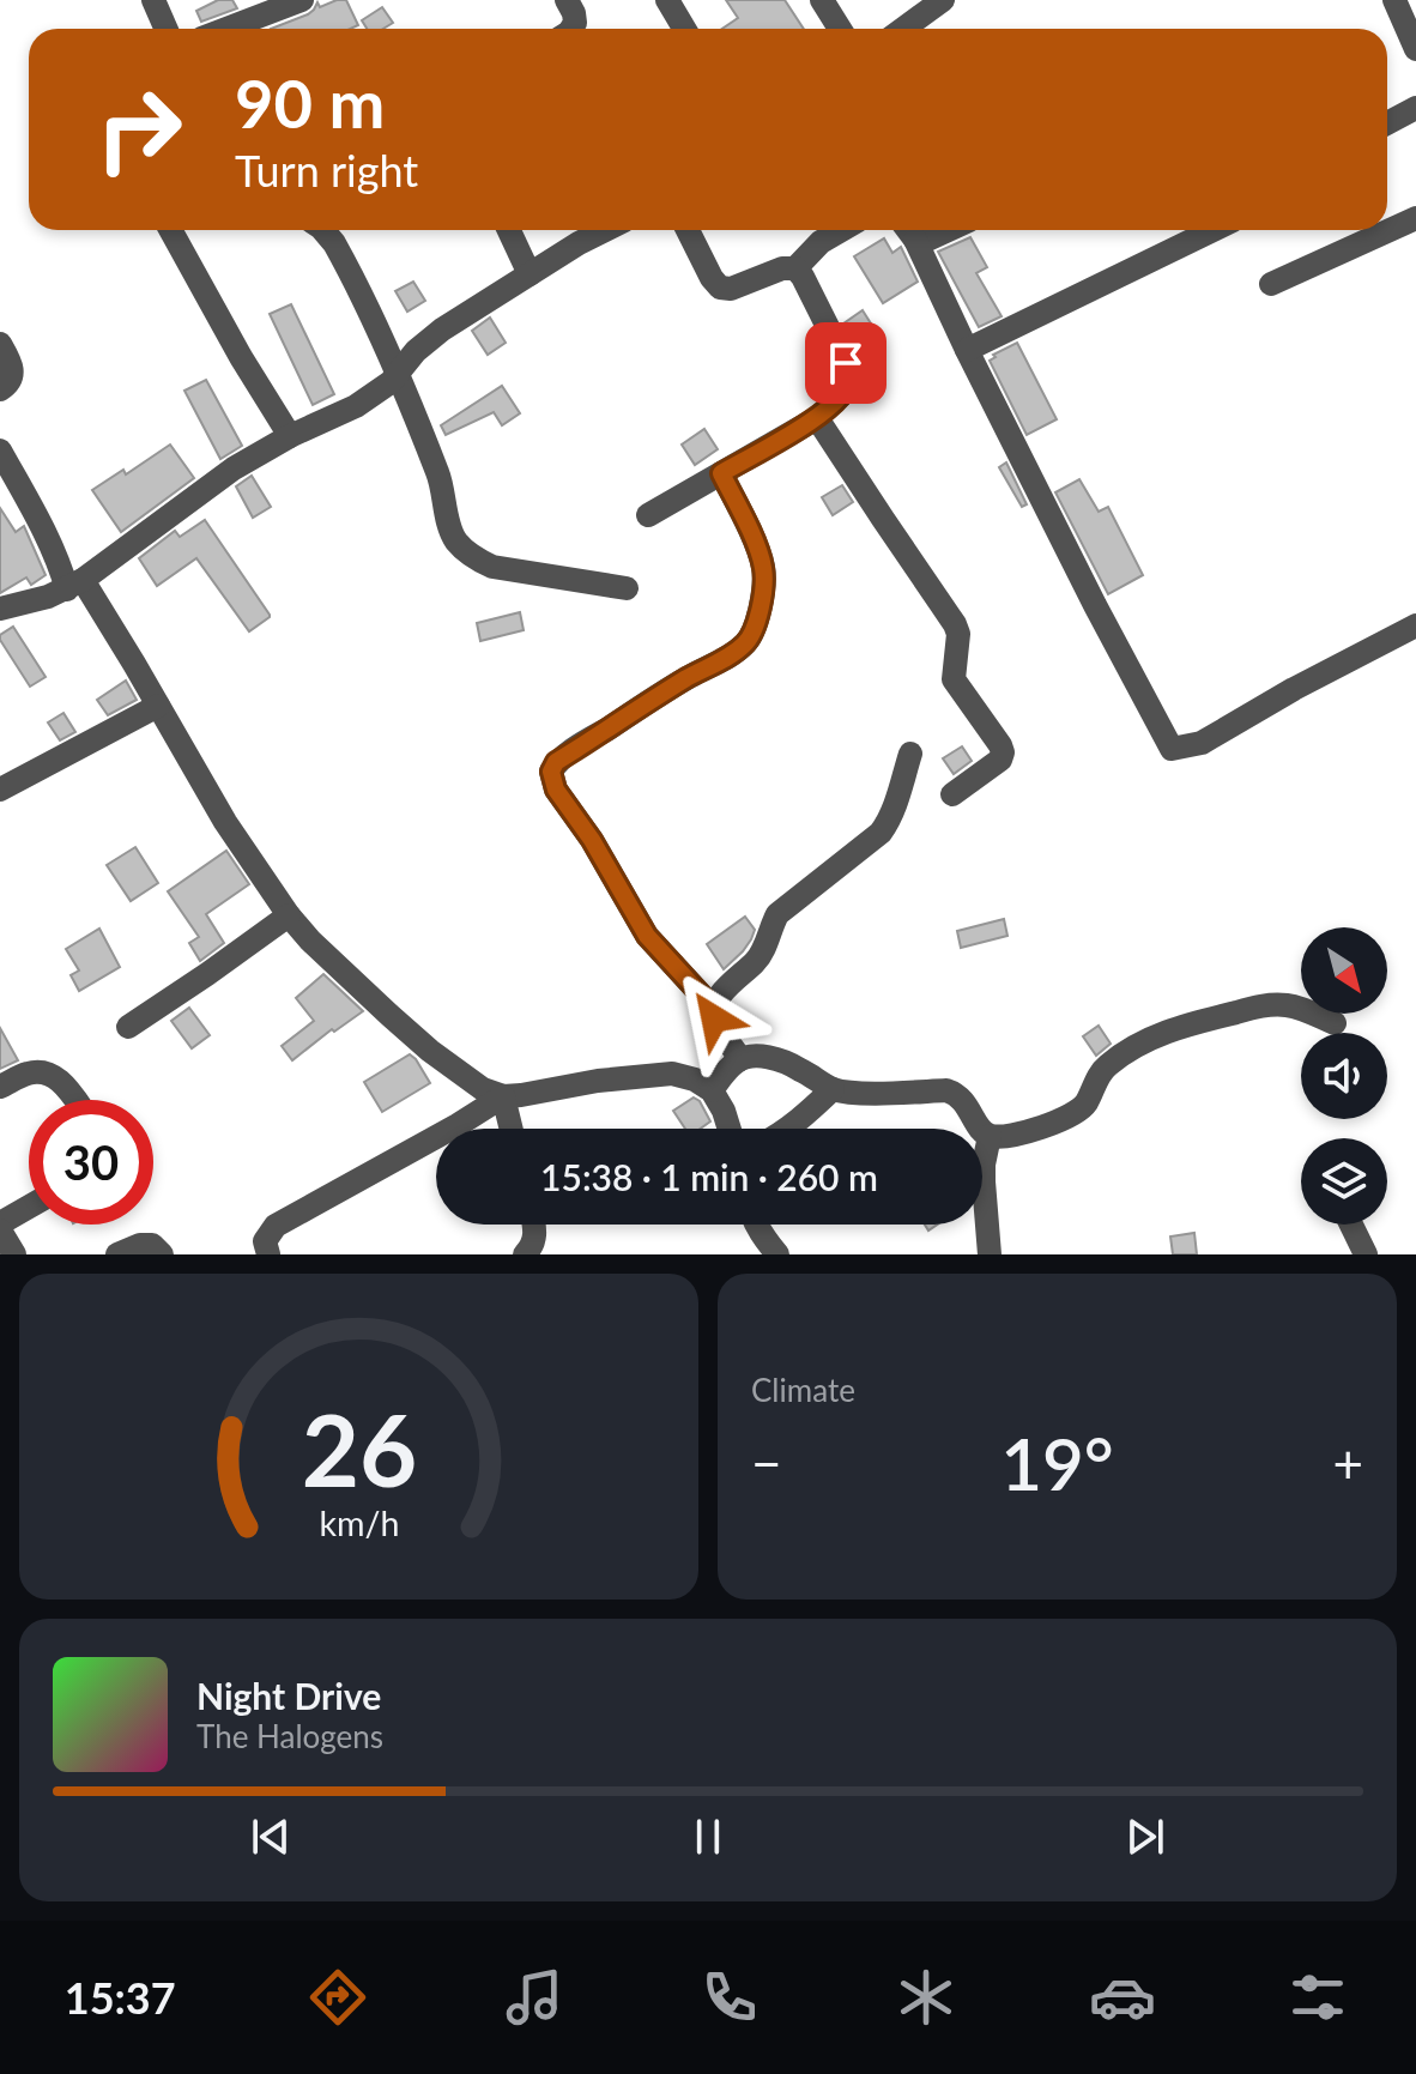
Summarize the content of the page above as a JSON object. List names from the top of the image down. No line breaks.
{"north":"bottom right","page":{"turn":["90 m","Turn right"],"limit":"30","trip":"15:38 · 1 min · 260 m","tile":"Climate","heat":["−","19°","+"],"song":["Night Drive","The Halogens"],"tabs":"15:37","gauge":["26","km/h"]}}
